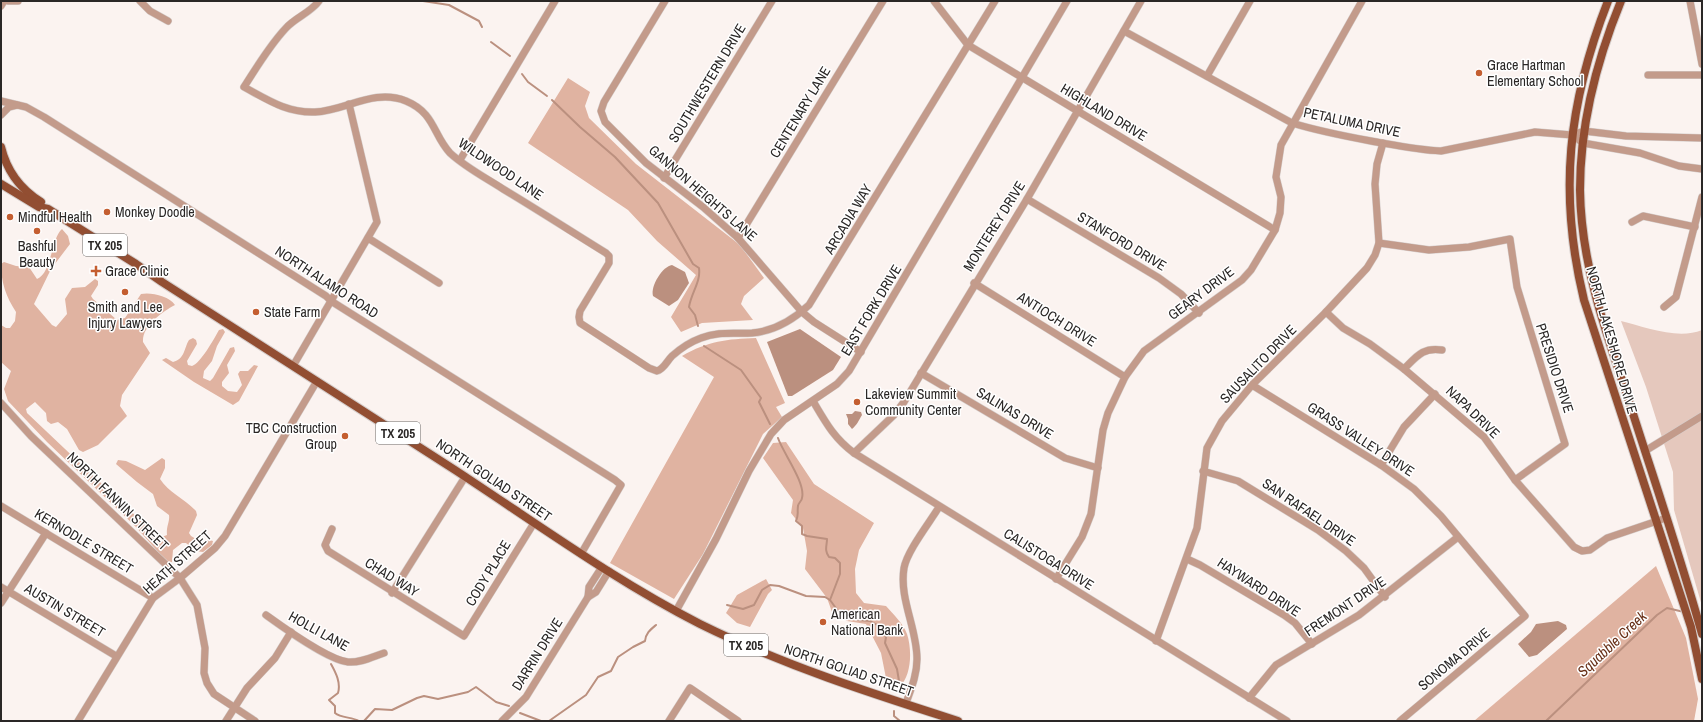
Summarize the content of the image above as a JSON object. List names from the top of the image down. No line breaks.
{"streets":{"main road":["TX 205","NORTH LAKESHORE DRIVE","NORTH GOLIAD STREET"],"street":["SOUTHWESTERN DRIVE","CENTENARY LANE","HIGHLAND DRIVE","PETALUMA DRIVE","WILDWOOD LANE","GANNON HEIGHTS LANE","ARCADIA WAY","MONTEREY DRIVE","STANFORD DRIVE","NORTH ALAMO ROAD","GEARY DRIVE","EAST FORK DRIVE","ANTIOCH DRIVE","SAUSALITO DRIVE","PRESIDIO DRIVE","NAPA DRIVE","SALINAS DRIVE","GRASS VALLEY DRIVE","NORTH FANNIN STREET","SAN RAFAEL DRIVE","KERNODLE STREET","CALISTOGA DRIVE","HEATH STREET","CODY PLACE","CHAD WAY","HAYWARD DRIVE","FREMONT DRIVE","AUSTIN STREET","HOLLI LANE","DARRIN DRIVE","SONOMA DRIVE"]},"crossings":[["SOUTHWESTERN DRIVE","GANNON HEIGHTS LANE"],["CENTENARY LANE","GANNON HEIGHTS LANE"],["HIGHLAND DRIVE","ARCADIA WAY"],["HIGHLAND DRIVE","MONTEREY DRIVE"],["HIGHLAND DRIVE","GEARY DRIVE"],["HIGHLAND DRIVE","EAST FORK DRIVE"],["PETALUMA DRIVE","MONTEREY DRIVE"],["PETALUMA DRIVE","GEARY DRIVE"],["PETALUMA DRIVE","NORTH LAKESHORE DRIVE"],["PETALUMA DRIVE","SAUSALITO DRIVE"],["WILDWOOD LANE","ARCADIA WAY"],["GANNON HEIGHTS LANE","ARCADIA WAY"],["GANNON HEIGHTS LANE","EAST FORK DRIVE"],["MONTEREY DRIVE","STANFORD DRIVE"],["MONTEREY DRIVE","ANTIOCH DRIVE"],["MONTEREY DRIVE","SALINAS DRIVE"],["MONTEREY DRIVE","CALISTOGA DRIVE"],["STANFORD DRIVE","GEARY DRIVE"],["TX 205","NORTH GOLIAD STREET"],["NORTH ALAMO ROAD","NORTH GOLIAD STREET"],["GEARY DRIVE","ANTIOCH DRIVE"],["GEARY DRIVE","SALINAS DRIVE"],["GEARY DRIVE","CALISTOGA DRIVE"],["EAST FORK DRIVE","NORTH GOLIAD STREET"],["EAST FORK DRIVE","CALISTOGA DRIVE"],["NORTH LAKESHORE DRIVE","NAPA DRIVE"],["SAUSALITO DRIVE","PRESIDIO DRIVE"],["SAUSALITO DRIVE","NAPA DRIVE"],["SAUSALITO DRIVE","GRASS VALLEY DRIVE"],["SAUSALITO DRIVE","SAN RAFAEL DRIVE"],["SAUSALITO DRIVE","CALISTOGA DRIVE"],["SAUSALITO DRIVE","HAYWARD DRIVE"],["PRESIDIO DRIVE","NAPA DRIVE"],["GRASS VALLEY DRIVE","FREMONT DRIVE"],["GRASS VALLEY DRIVE","SONOMA DRIVE"],["NORTH GOLIAD STREET","HEATH STREET"],["NORTH GOLIAD STREET","CODY PLACE"],["NORTH GOLIAD STREET","DARRIN DRIVE"],["NORTH FANNIN STREET","HEATH STREET"],["SAN RAFAEL DRIVE","FREMONT DRIVE"],["KERNODLE STREET","HEATH STREET"],["CALISTOGA DRIVE","FREMONT DRIVE"],["HEATH STREET","AUSTIN STREET"],["CODY PLACE","CHAD WAY"],["HAYWARD DRIVE","FREMONT DRIVE"]],"water":["Squabble Creek"],"places":{"other":["Grace Hartman Elementary School","Monkey Doodle","Mindful Health","Bashful Beauty","Smith and Lee Injury Lawyers","State Farm","Lakeview Summit Community Center","TBC Construction Group","American National Bank"],"health":["Grace Clinic"]}}
